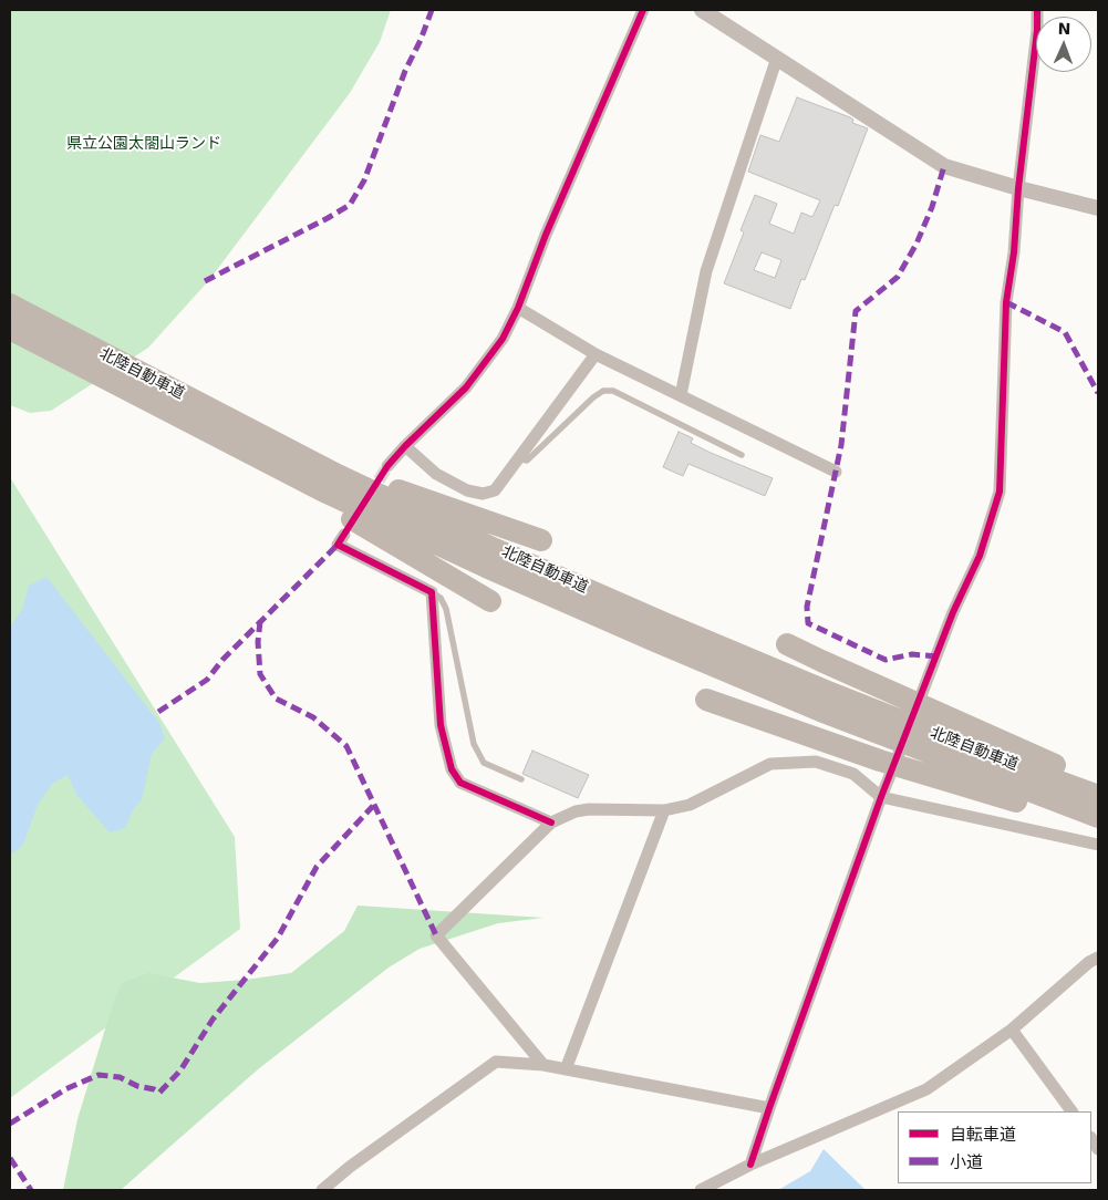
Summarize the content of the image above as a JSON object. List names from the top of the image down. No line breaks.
{"streets":{"highway":["北陸自動車道"]},"parks":["県立公園太閤山ランド"],"legend":["自転車道","小道"],"north":"top"}
